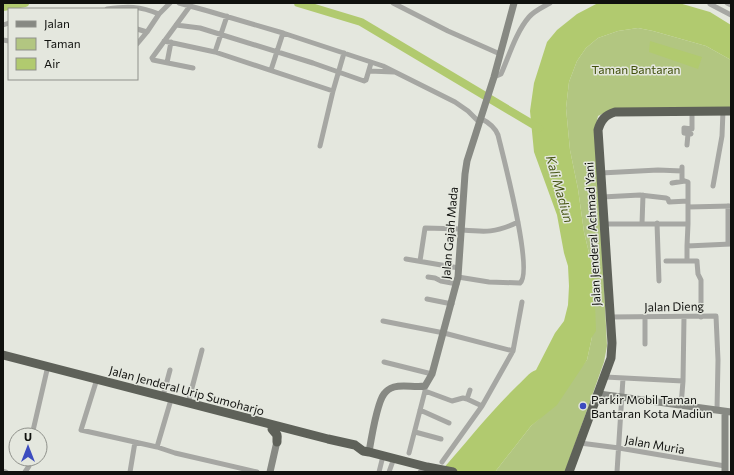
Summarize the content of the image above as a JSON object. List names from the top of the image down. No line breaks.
{"streets":{"highway":["Jalan Jenderal Achmad Yani","Jalan Jenderal Urip Sumoharjo"],"street":["Jalan Gajah Mada","Jalan Dieng","Jalan Muria"]},"crossings":[["Jalan Jenderal Achmad Yani","Jalan Dieng"],["Jalan Jenderal Achmad Yani","Jalan Muria"]],"water":["Kali Madiun"],"parks":["Taman Bantaran"],"places":["Parkir Mobil Taman Bantaran Kota Madiun"],"legend":["Jalan","Taman","Air"],"north":"top"}
